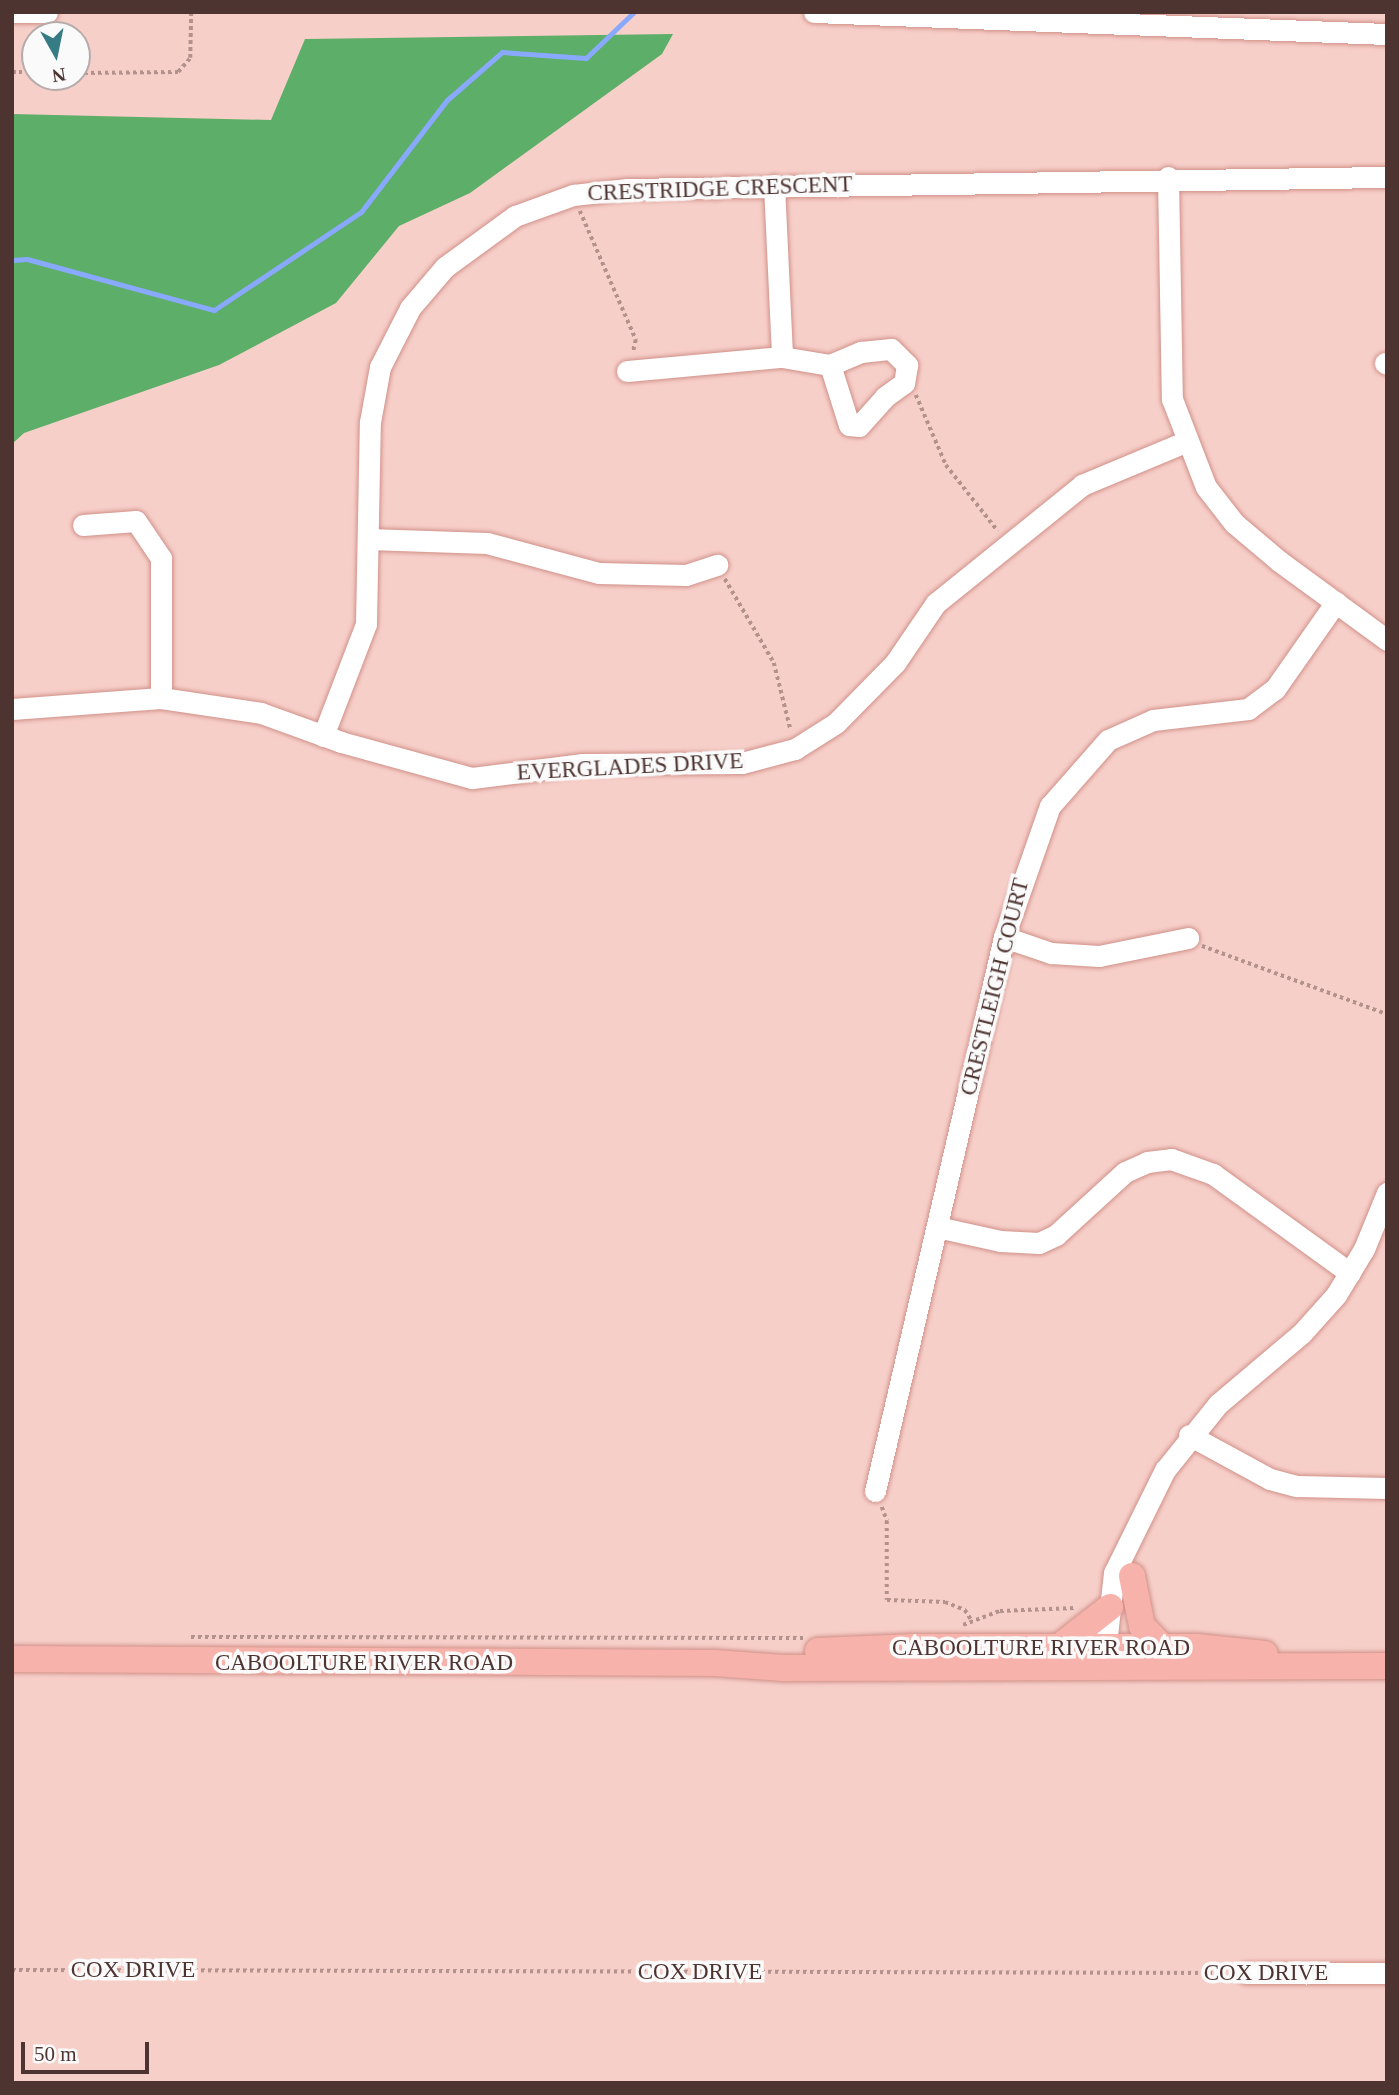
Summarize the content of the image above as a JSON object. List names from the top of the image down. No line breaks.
{"streets":{"main road":["CABOOLTURE RIVER ROAD"],"street":["CRESTRIDGE CRESCENT","EVERGLADES DRIVE","CRESTLEIGH COURT","COX DRIVE"]},"crossings":[["CRESTRIDGE CRESCENT","EVERGLADES DRIVE"]],"scale_bar":"50 m","north":"bottom"}
